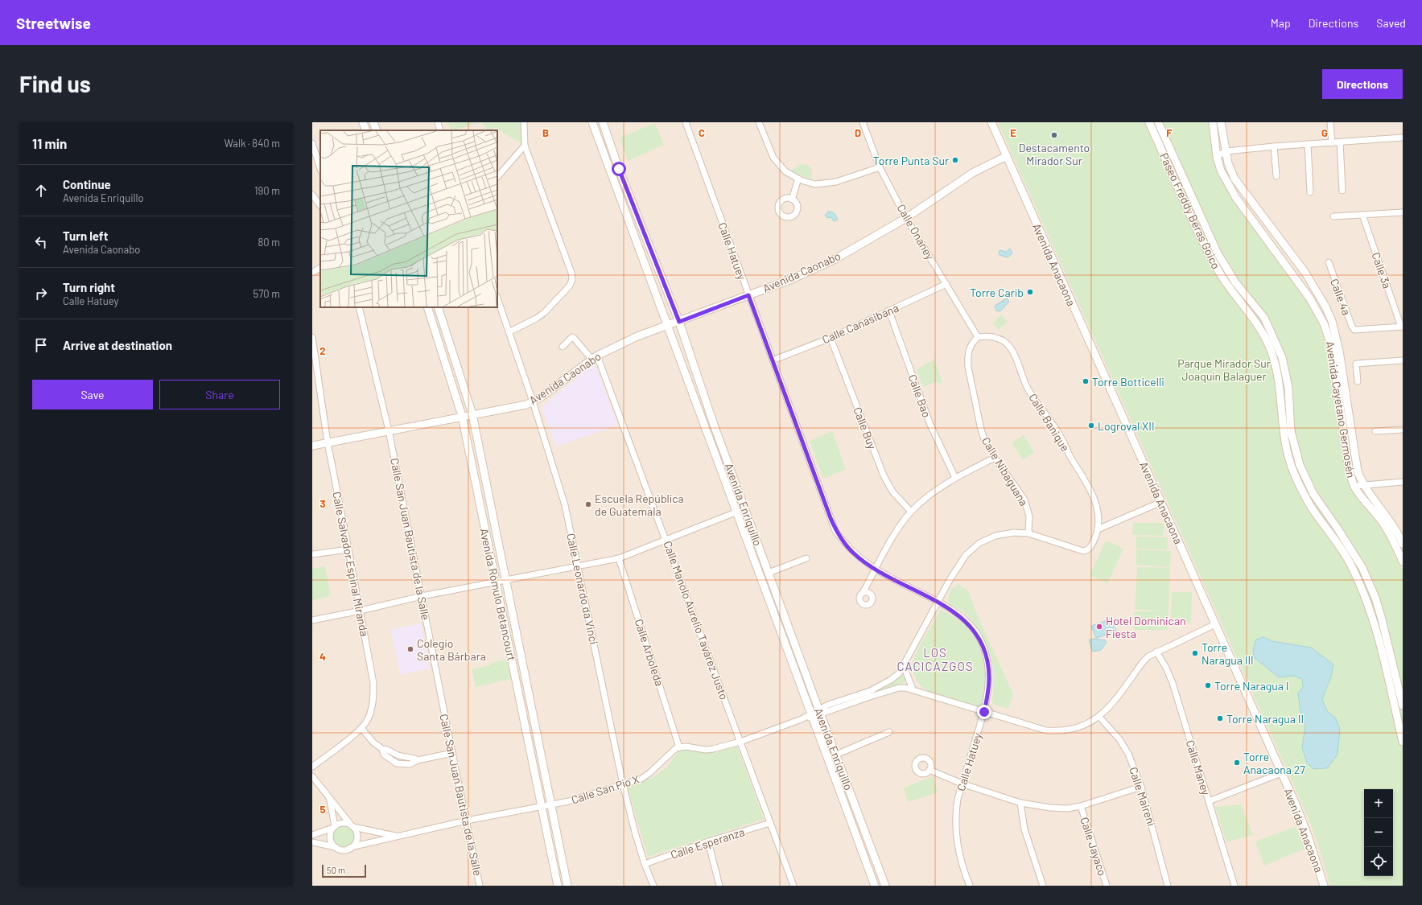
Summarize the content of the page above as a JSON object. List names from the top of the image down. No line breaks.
{"streets":{"main road":["Paseo Freddy Beras Goico","Avenida Anacaona","Avenida Caonabo","Avenida Cayetano Germosén","Avenida Enriquillo","Avenida Rómulo Betancourt"],"street":["Calle Onaney","Calle Hatuey","Calle 3a","Calle 4a","Calle Canasibana","Calle Bao","Calle Banique","Calle Buy","Calle Nibaguana","Calle San Juan Bautista de la Salle","Calle Salvador Espinal Miranda","Calle Leonardo da Vinci","Calle Manolo Aurelio Tavárez Justo","Calle Arboleda","Calle Maney","Calle San Pío X","Calle Mairení","Calle Esperanza","Calle Jayaco"]},"crossings":[["Calle Onaney","Avenida Caonabo"],["Calle Onaney","Calle Canasibana"],["Calle Onaney","Calle Banique"],["Calle Onaney","Calle Nibaguana"],["Calle Hatuey","Avenida Caonabo"],["Calle Hatuey","Calle Canasibana"],["Avenida Anacaona","Avenida Caonabo"],["Calle 3a","Calle 4a"],["Avenida Caonabo","Avenida Enriquillo"],["Avenida Caonabo","Calle San Juan Bautista de la Salle"],["Avenida Caonabo","Calle Salvador Espinal Miranda"],["Avenida Caonabo","Calle Leonardo da Vinci"],["Avenida Caonabo","Avenida Rómulo Betancourt"],["Avenida Caonabo","Calle Manolo Aurelio Tavárez Justo"],["Calle Canasibana","Calle Bao"],["Calle Canasibana","Calle Buy"],["Calle Banique","Calle Nibaguana"],["Calle San Juan Bautista de la Salle","Calle San Pío X"],["Calle Leonardo da Vinci","Calle San Pío X"],["Calle Leonardo da Vinci","Calle Esperanza"],["Avenida Rómulo Betancourt","Calle San Pío X"],["Calle Manolo Aurelio Tavárez Justo","Calle Esperanza"],["Calle Arboleda","Calle San Pío X"]],"districts":["LOS CACICAZGOS"],"parks":["Parque Mirador Sur Joaquín Balaguer"],"places":["Destacamento Mirador Sur","Torre Punta Sur","Torre Carib","Torre Botticelli","Logroval XII","Escuela República de Guatemala","Hotel Dominican Fiesta","Colegio Santa Bárbara","Torre Naragua III","Torre Naragua I","Torre Naragua II","Torre Anacaona 27"],"scale_bar":"50 m","page":{"header":"Streetwise","nav":["Map","Directions","Saved"],"buttons":["Directions",["Save","Share"]],"title":"Find us","heading":["11 min","Walk · 840 m"],"list":[["Continue","Avenida Enriquillo","190 m"],["Turn left","Avenida Caonabo","80 m"],["Turn right","Calle Hatuey","570 m"],"Arrive at destination"],"map_buttons":["+","−"],"scale":"50 m"},"grid":{"columns":["B","C","D","E","F","G"],"rows":["2","3","4","5"]}}
